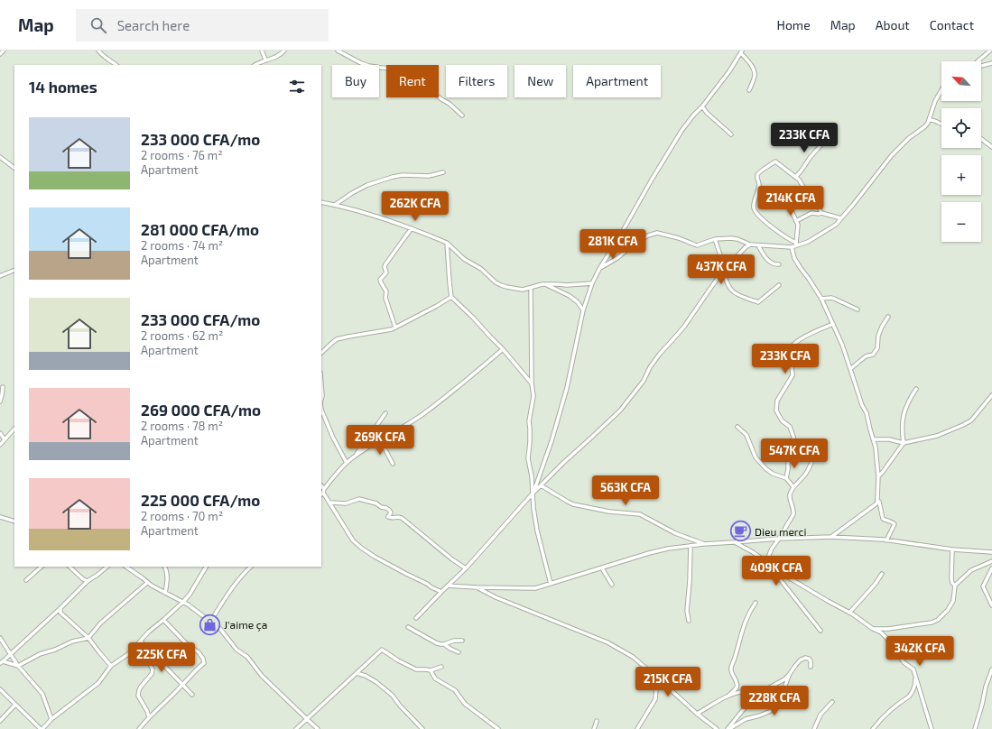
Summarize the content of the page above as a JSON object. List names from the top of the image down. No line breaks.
{"places":{"cafe":["Dieu merci"],"shop":["J'aime ça"]},"north":"top left","page":{"header":"Map","search":"Search here","nav":["Home","Map","About","Contact"],"map_buttons":["+","−"],"chip":["Buy","Rent","Filters","New","Apartment"],"heading":"14 homes","list":[{"name":"233 000 CFA/mo","note":"2 rooms · 76 m² · Apartment"},{"name":"281 000 CFA/mo","note":"2 rooms · 74 m² · Apartment"},{"name":"233 000 CFA/mo","note":"2 rooms · 62 m² · Apartment"},{"name":"269 000 CFA/mo","note":"2 rooms · 78 m² · Apartment"},{"name":"225 000 CFA/mo","note":"2 rooms · 70 m² · Apartment"}],"price":["233K CFA","214K CFA","262K CFA","281K CFA","437K CFA","233K CFA","269K CFA","547K CFA","563K CFA","409K CFA","342K CFA","225K CFA","215K CFA","228K CFA"]}}
